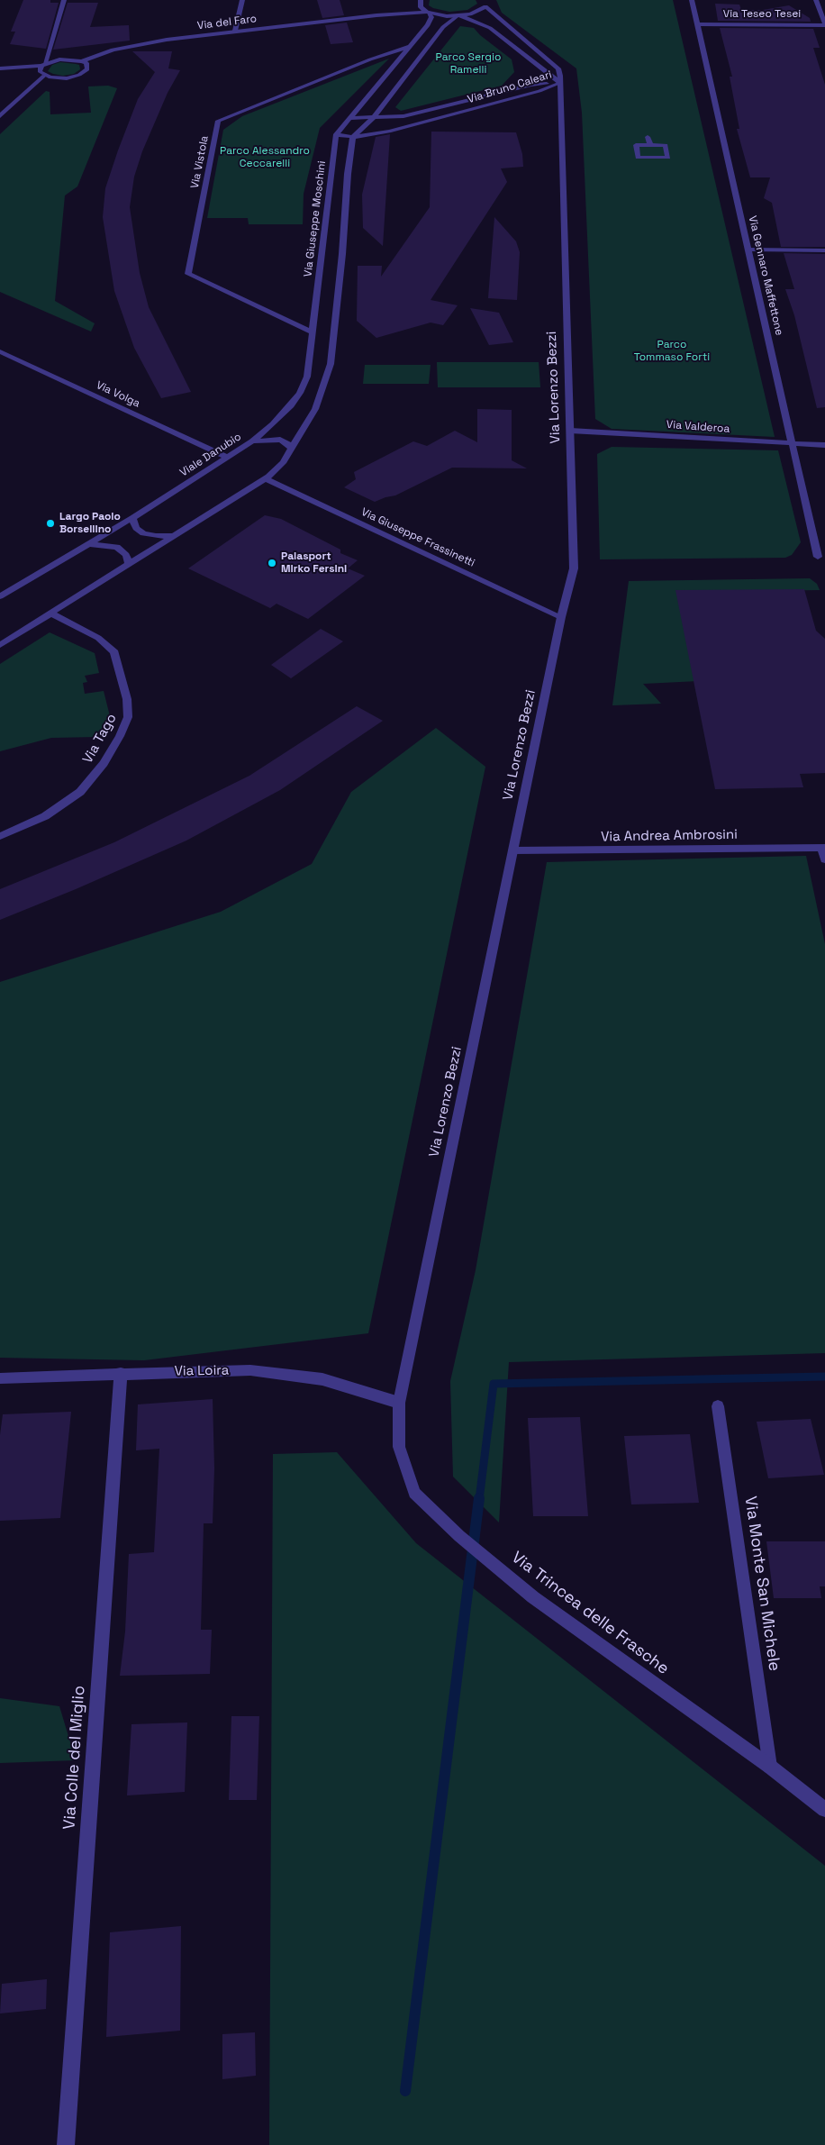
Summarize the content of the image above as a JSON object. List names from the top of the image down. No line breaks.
{"streets":{"street":["Via Teseo Tesei","Via del Faro","Via Bruno Caleari","Via Vistola","Via Giuseppe Moschini","Via Gennaro Maffettone","Via Lorenzo Bezzi","Via Volga","Via Valderoa","Viale Danubio","Via Giuseppe Frassinetti","Via Tago","Via Andrea Ambrosini","Via Loira","Via Monte San Michele","Via Trincea delle Frasche","Via Colle del Miglio"]},"crossings":[["Via Teseo Tesei","Via Gennaro Maffettone"],["Via Bruno Caleari","Via Giuseppe Moschini"],["Via Bruno Caleari","Via Lorenzo Bezzi"],["Via Vistola","Via Giuseppe Moschini"],["Via Giuseppe Moschini","Viale Danubio"],["Via Gennaro Maffettone","Via Valderoa"],["Via Lorenzo Bezzi","Via Valderoa"],["Via Lorenzo Bezzi","Via Giuseppe Frassinetti"],["Via Lorenzo Bezzi","Via Andrea Ambrosini"],["Via Lorenzo Bezzi","Via Loira"],["Via Lorenzo Bezzi","Via Trincea delle Frasche"],["Via Volga","Viale Danubio"],["Via Loira","Via Trincea delle Frasche"],["Via Loira","Via Colle del Miglio"],["Via Monte San Michele","Via Trincea delle Frasche"]],"parks":["Parco Sergio Ramelli","Parco Alessandro Ceccarelli","Parco Tommaso Forti"],"places":["Largo Paolo Borsellino","Palasport Mirko Fersini"]}
